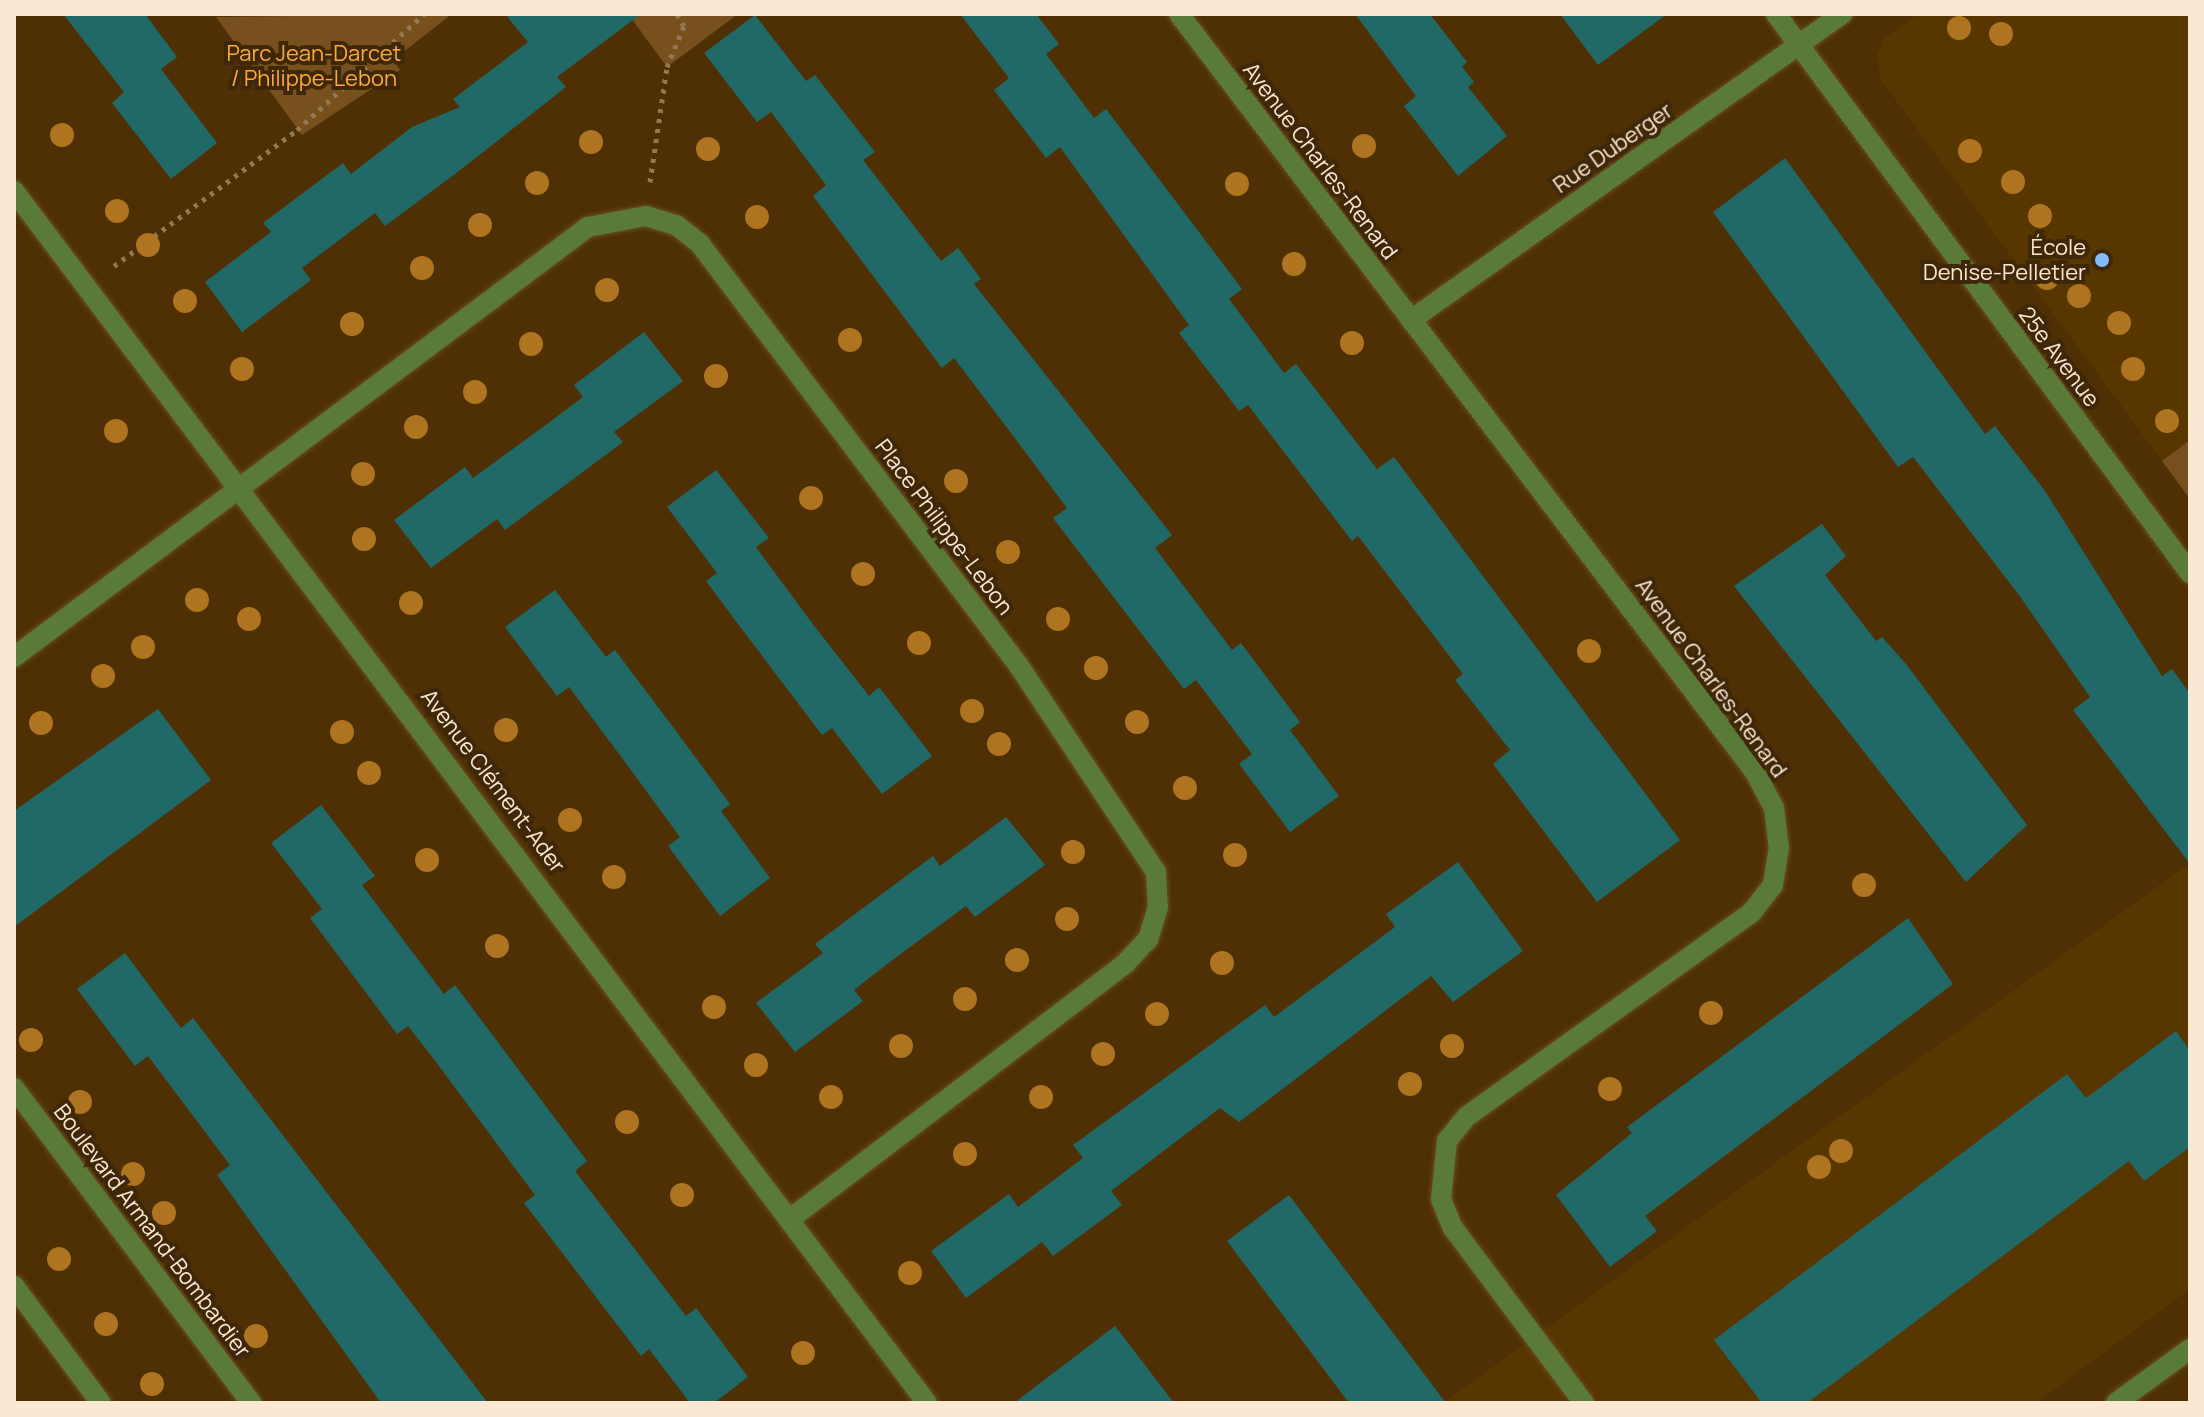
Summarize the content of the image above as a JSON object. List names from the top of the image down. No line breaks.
{"streets":{"street":["Rue Duberger","Avenue Charles-Renard","25e Avenue","Place Philippe-Lebon","Avenue Clément-Ader","Boulevard Armand-Bombardier"]},"crossings":[["Rue Duberger","Avenue Charles-Renard"],["Rue Duberger","25e Avenue"],["Place Philippe-Lebon","Avenue Clément-Ader"]],"parks":["Parc Jean-Darcet / Philippe-Lebon"],"places":["École Denise-Pelletier"]}
